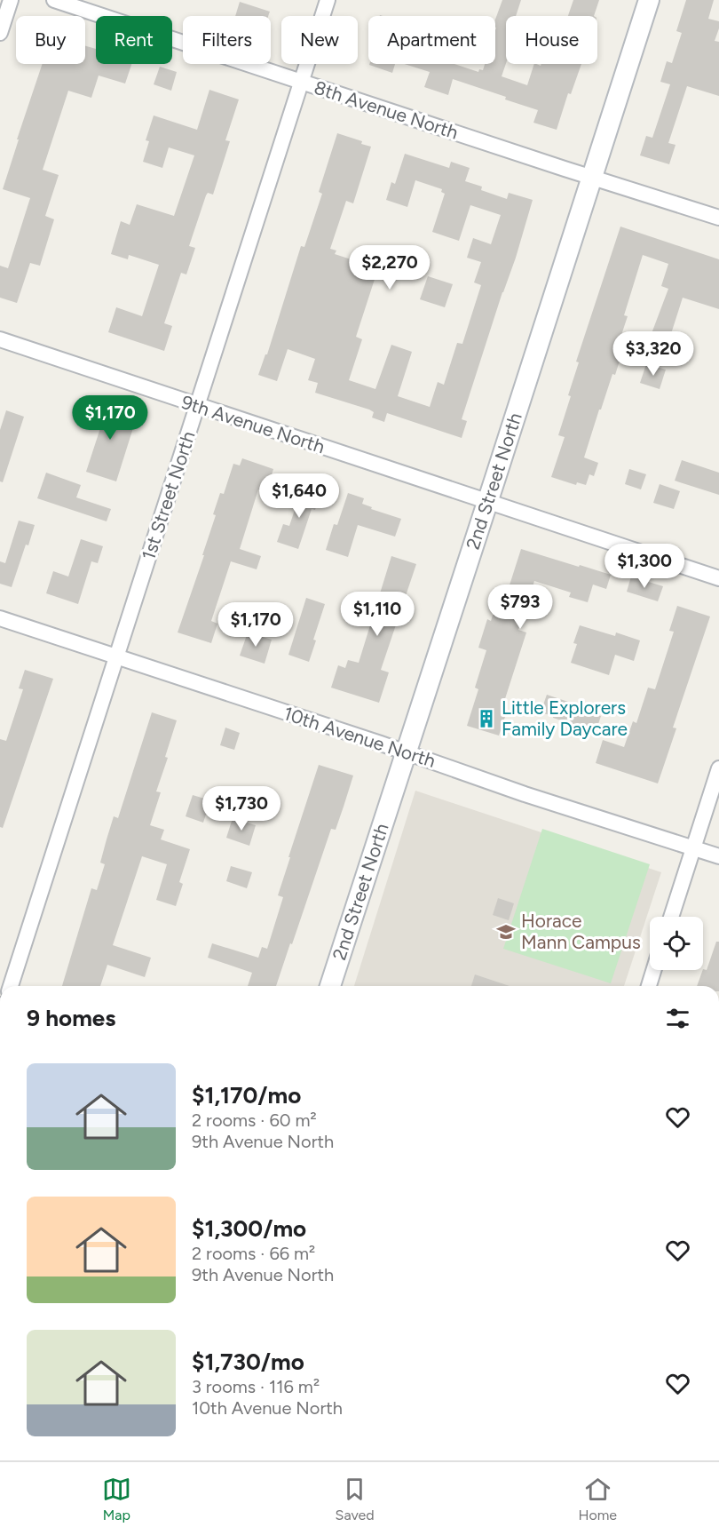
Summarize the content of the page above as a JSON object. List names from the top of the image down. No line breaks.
{"streets":{"street":["8th Avenue North","9th Avenue North","2nd Street North","1st Street North","10th Avenue North"]},"crossings":[["8th Avenue North","2nd Street North"],["8th Avenue North","1st Street North"],["9th Avenue North","2nd Street North"],["9th Avenue North","1st Street North"],["2nd Street North","10th Avenue North"],["1st Street North","10th Avenue North"]],"places":{"building":["Little Explorers Family Daycare"],"school or university":["Horace Mann Campus"]},"page":{"chip":["Buy","Rent","Filters","New","Apartment","House"],"price":["$2,270","$3,320","$1,170","$1,640","$1,300","$793","$1,110","$1,170","$1,730"],"heading":"9 homes","list":[{"name":"$1,170/mo","note":"2 rooms · 60 m² · 9th Avenue North"},{"name":"$1,300/mo","note":"2 rooms · 66 m² · 9th Avenue North"},{"name":"$1,730/mo","note":"3 rooms · 116 m² · 10th Avenue North"}],"tabs":["Map","Saved","Home"]}}
